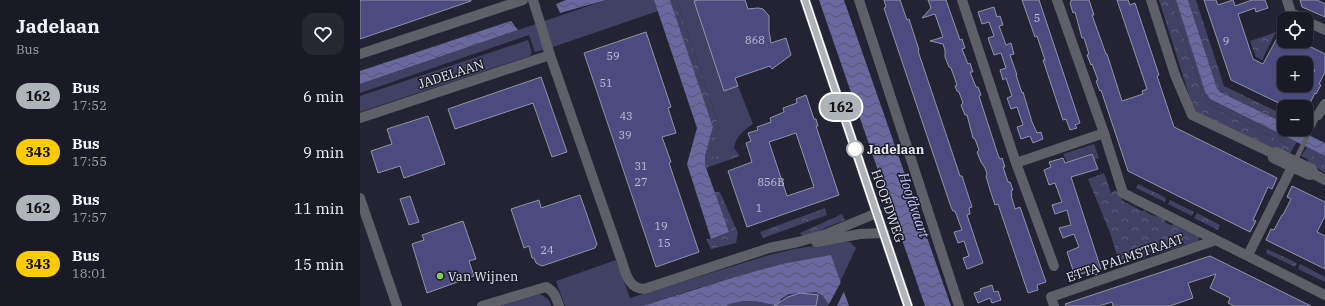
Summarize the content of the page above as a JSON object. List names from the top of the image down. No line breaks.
{"streets":{"street":["JADELAAN","HOOFDWEG","ETTA PALMSTRAAT"]},"water":["Hoofdvaart"],"places":["Jadelaan","Van Wijnen"],"lines":["bus line 162"],"house_numbers":["5","868","9","59","51","43","39","31","27","856B","1","19","15","24"],"page":{"heading":["Jadelaan","Bus"],"on_map":"162","map_buttons":["+","−"],"list":[{"mark":"162","name":"Bus","note":"17:52","value":"6 min"},{"mark":"343","name":"Bus","note":"17:55","value":"9 min"},{"mark":"162","name":"Bus","note":"17:57","value":"11 min"},{"mark":"343","name":"Bus","note":"18:01","value":"15 min"}]}}
